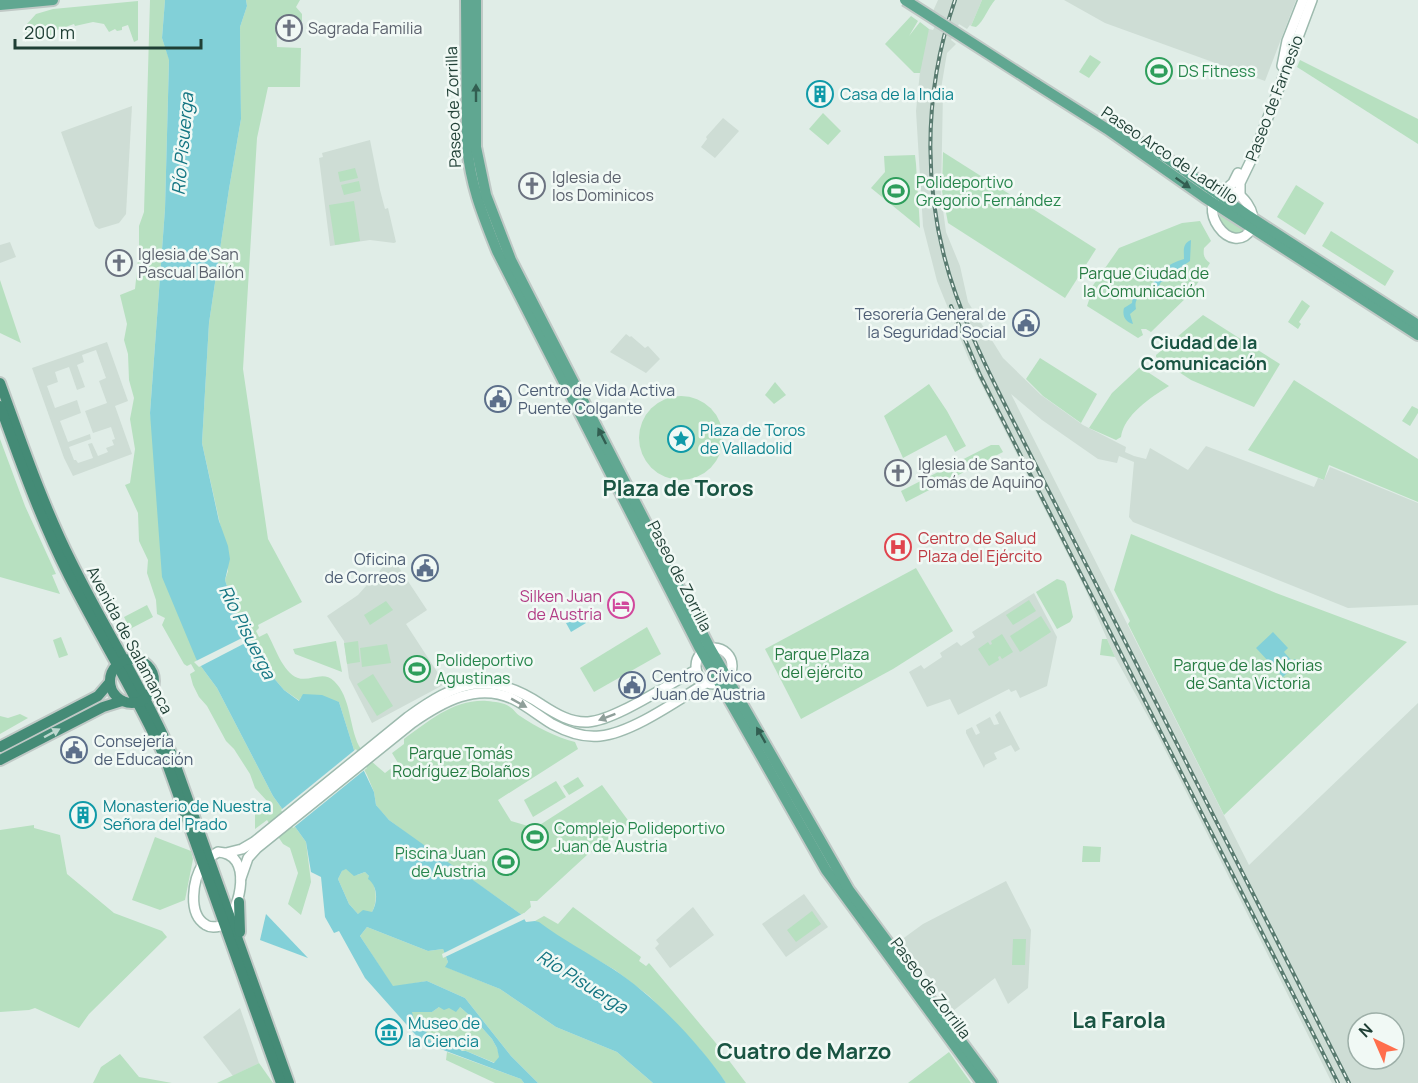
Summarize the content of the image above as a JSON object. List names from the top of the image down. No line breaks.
{"streets":{"highway":["Avenida de Salamanca"],"main road":["Paseo de Farnesio","Paseo de Zorrilla","Paseo Arco de Ladrillo"]},"crossings":[["Paseo de Farnesio","Paseo Arco de Ladrillo"]],"districts":["Ciudad de la Comunicación","Plaza de Toros","La Farola","Cuatro de Marzo"],"water":["Río Pisuerga"],"parks":["Parque Ciudad de la Comunicación","Parque Plaza del ejército","Parque de las Norias de Santa Victoria","Parque Tomás Rodríguez Bolaños"],"places":{"church":["Sagrada Familia","Iglesia de los Dominicos","Iglesia de San Pascual Bailón","Iglesia de Santo Tomás de Aquino"],"sports":["DS Fitness","Polideportivo Gregorio Fernández","Polideportivo Agustinas","Complejo Polideportivo Juan de Austria","Piscina Juan de Austria"],"building":["Casa de la India","Monasterio de Nuestra Señora del Prado"],"public building":["Tesorería General de la Seguridad Social","Centro de Vida Activa Puente Colgante","Oficina de Correos","Centro Cívico Juan de Austria","Consejería de Educación"],"place":["Plaza de Toros de Valladolid"],"hospital":["Centro de Salud Plaza del Ejército"],"hotel":["Silken Juan de Austria"],"museum":["Museo de la Ciencia"]},"scale_bar":"200 m","north":"top left"}
